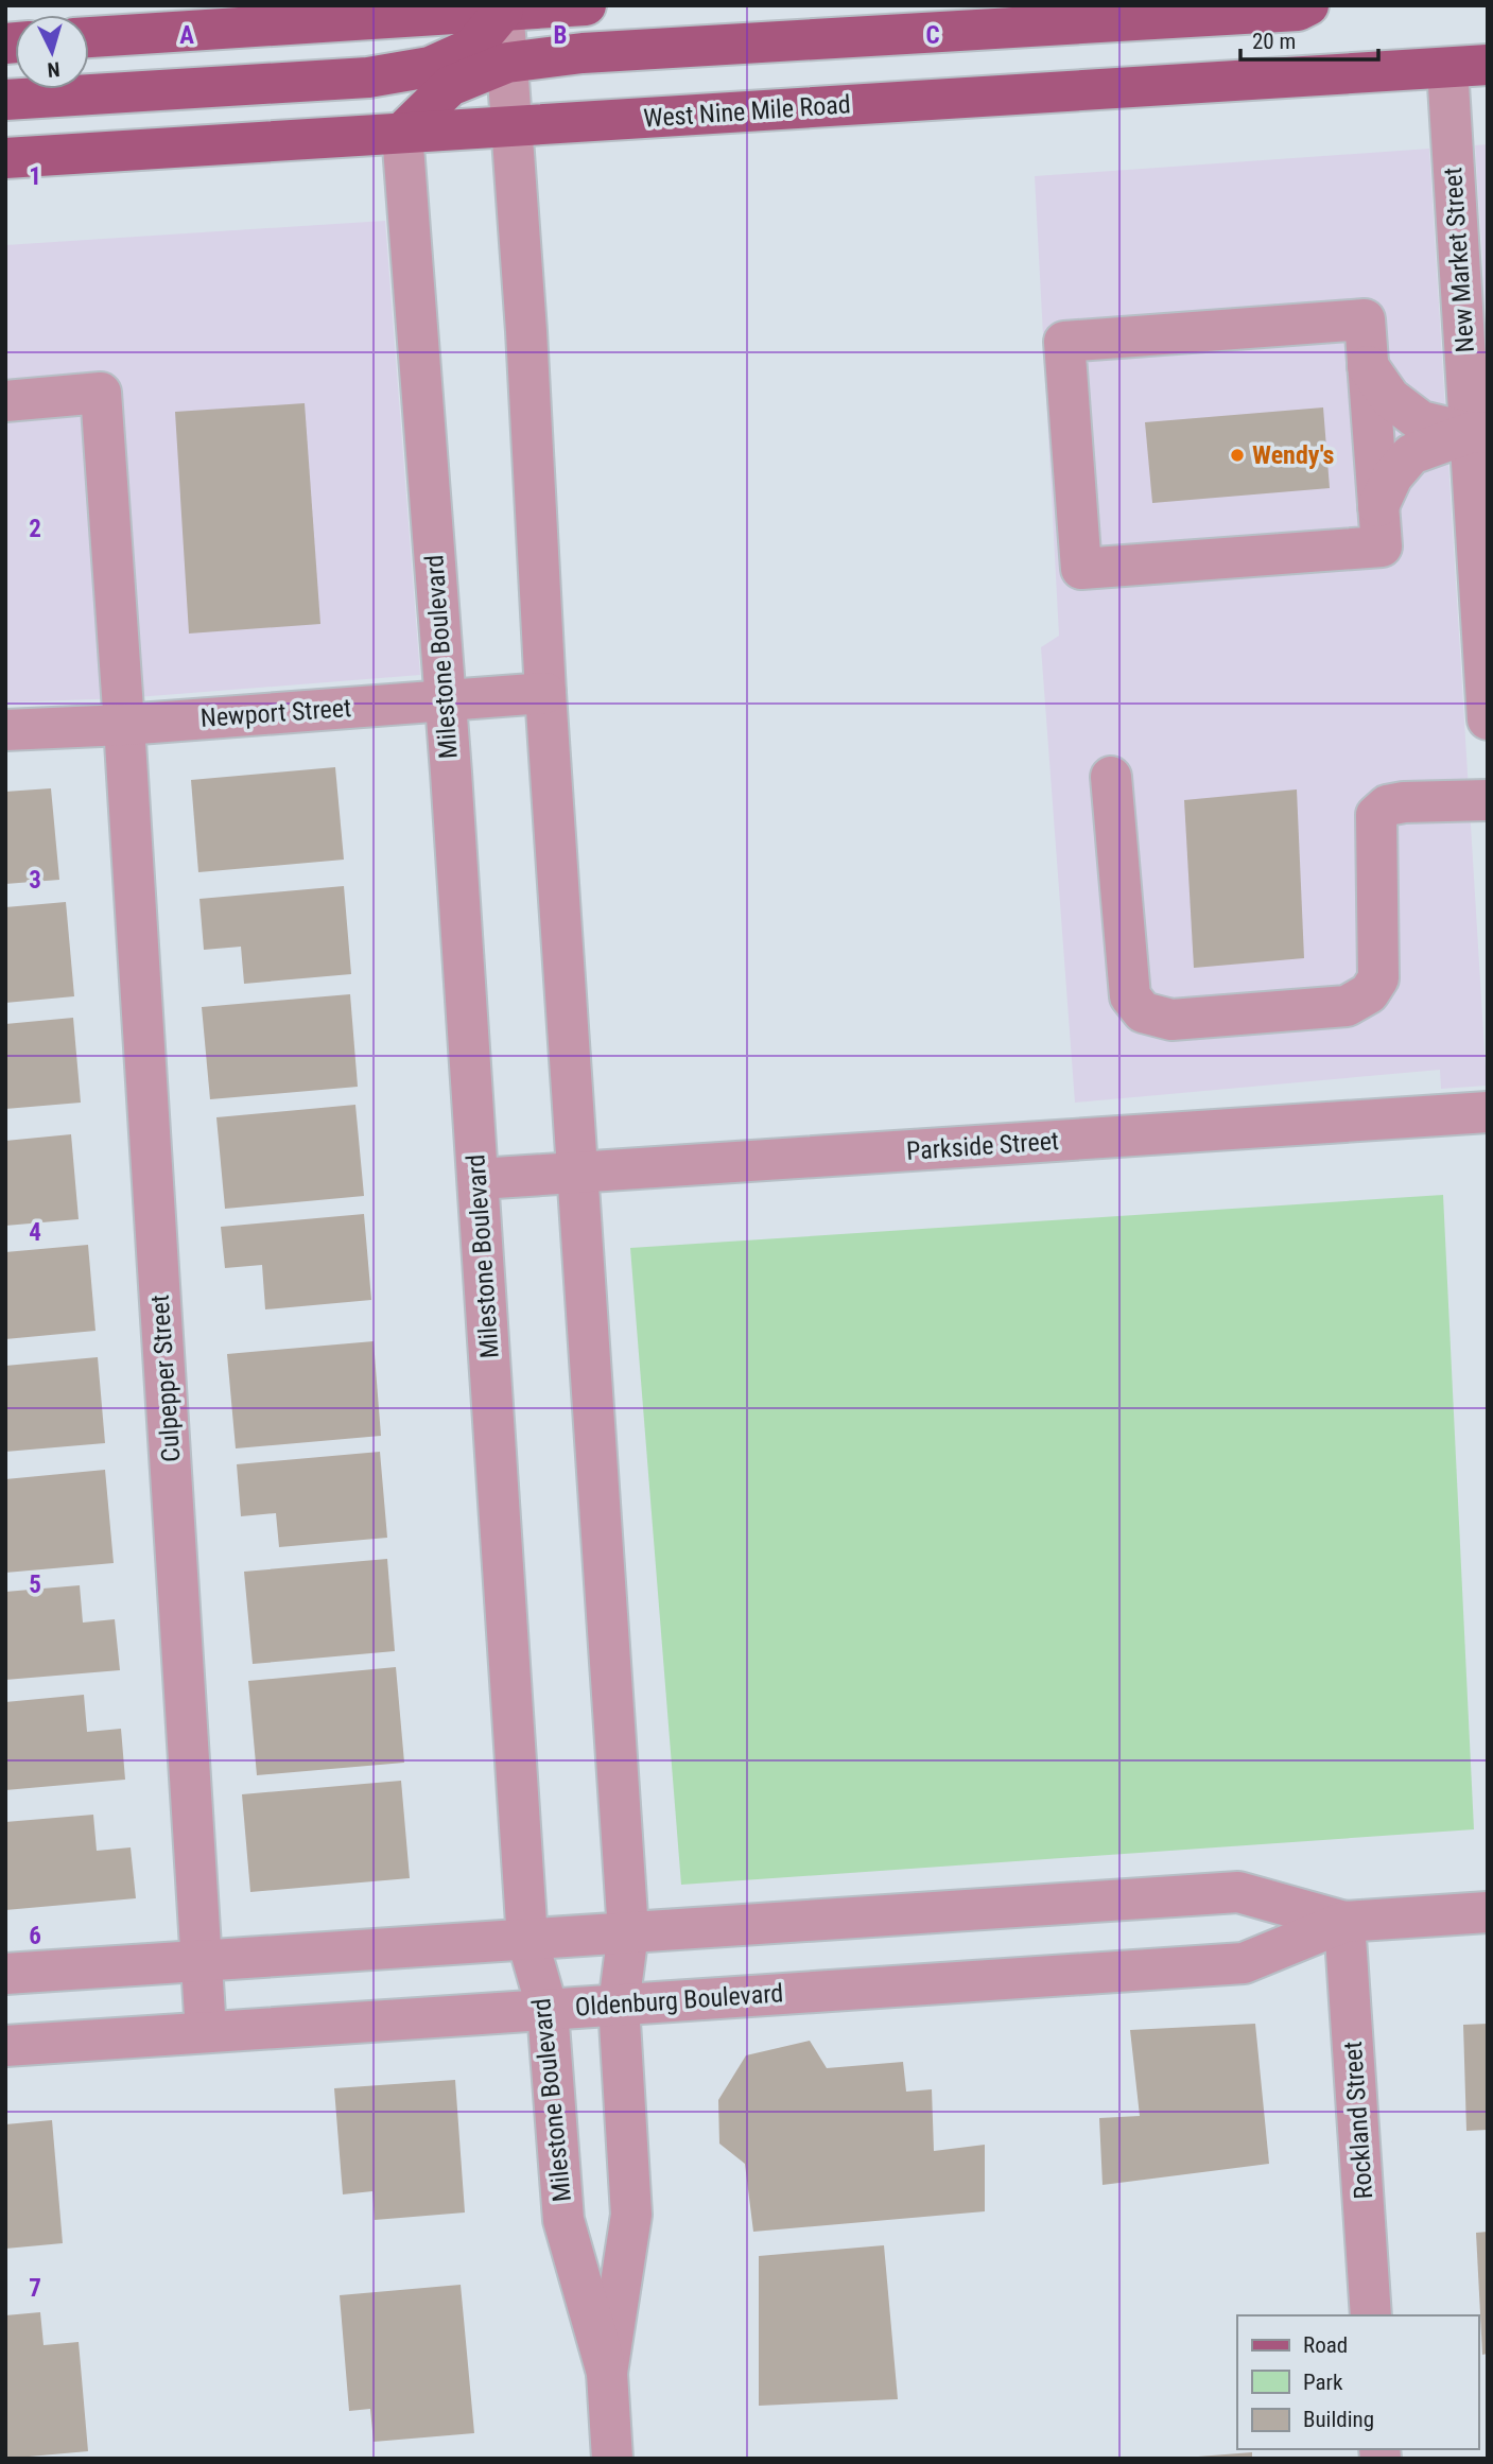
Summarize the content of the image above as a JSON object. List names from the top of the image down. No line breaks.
{"streets":{"main road":["West Nine Mile Road"],"street":["New Market Street","Milestone Boulevard","Newport Street","Parkside Street","Culpepper Street","Oldenburg Boulevard","Rockland Street"]},"crossings":[["West Nine Mile Road","New Market Street"],["West Nine Mile Road","Milestone Boulevard"],["Milestone Boulevard","Newport Street"],["Milestone Boulevard","Parkside Street"],["Milestone Boulevard","Oldenburg Boulevard"],["Newport Street","Culpepper Street"],["Culpepper Street","Oldenburg Boulevard"],["Oldenburg Boulevard","Rockland Street"]],"places":["Wendy's"],"legend":["Road","Park","Building"],"scale_bar":"20 m","north":"bottom","grid":{"columns":["A","B","C"],"rows":["1","2","3","4","5","6","7"]}}
